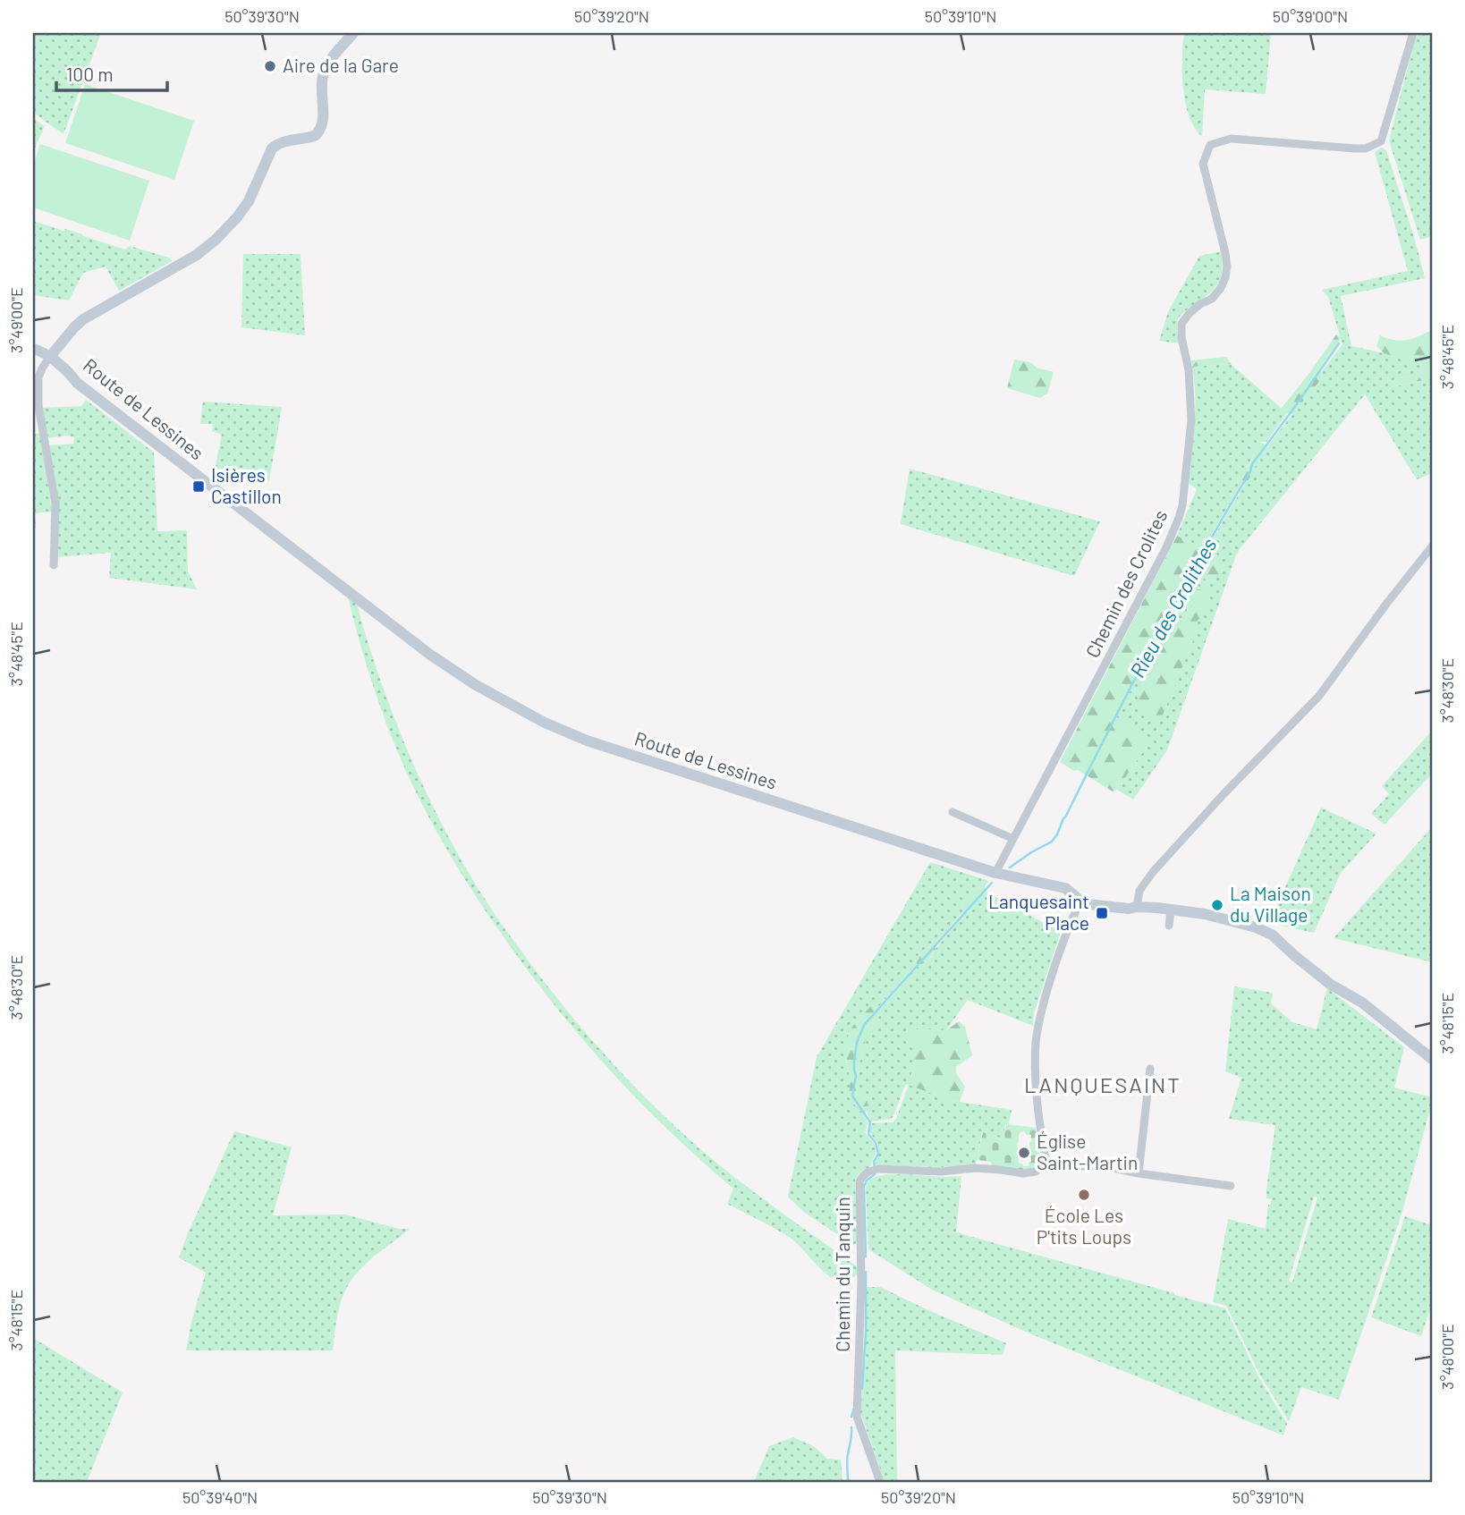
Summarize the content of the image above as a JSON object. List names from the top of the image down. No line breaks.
{"streets":{"main road":["Route de Lessines"],"street":["Chemin des Crolites","Chemin du Tanquin"]},"crossings":[["Route de Lessines","Chemin des Crolites"]],"districts":["LANQUESAINT"],"water":["Rieu des Crolithes"],"places":{"other":["Aire de la Gare","La Maison du Village","Église Saint-Martin","École Les P'tits Loups"],"transit":["Isières Castillon","Lanquesaint Place"]},"scale_bar":"100 m","coordinates":["50°39'30\"N","50°39'20\"N","50°39'10\"N","50°39'00\"N","3°49'00\"E","3°48'45\"E","3°48'30\"E","3°48'15\"E","3°48'00\"E","50°39'40\"N"]}
